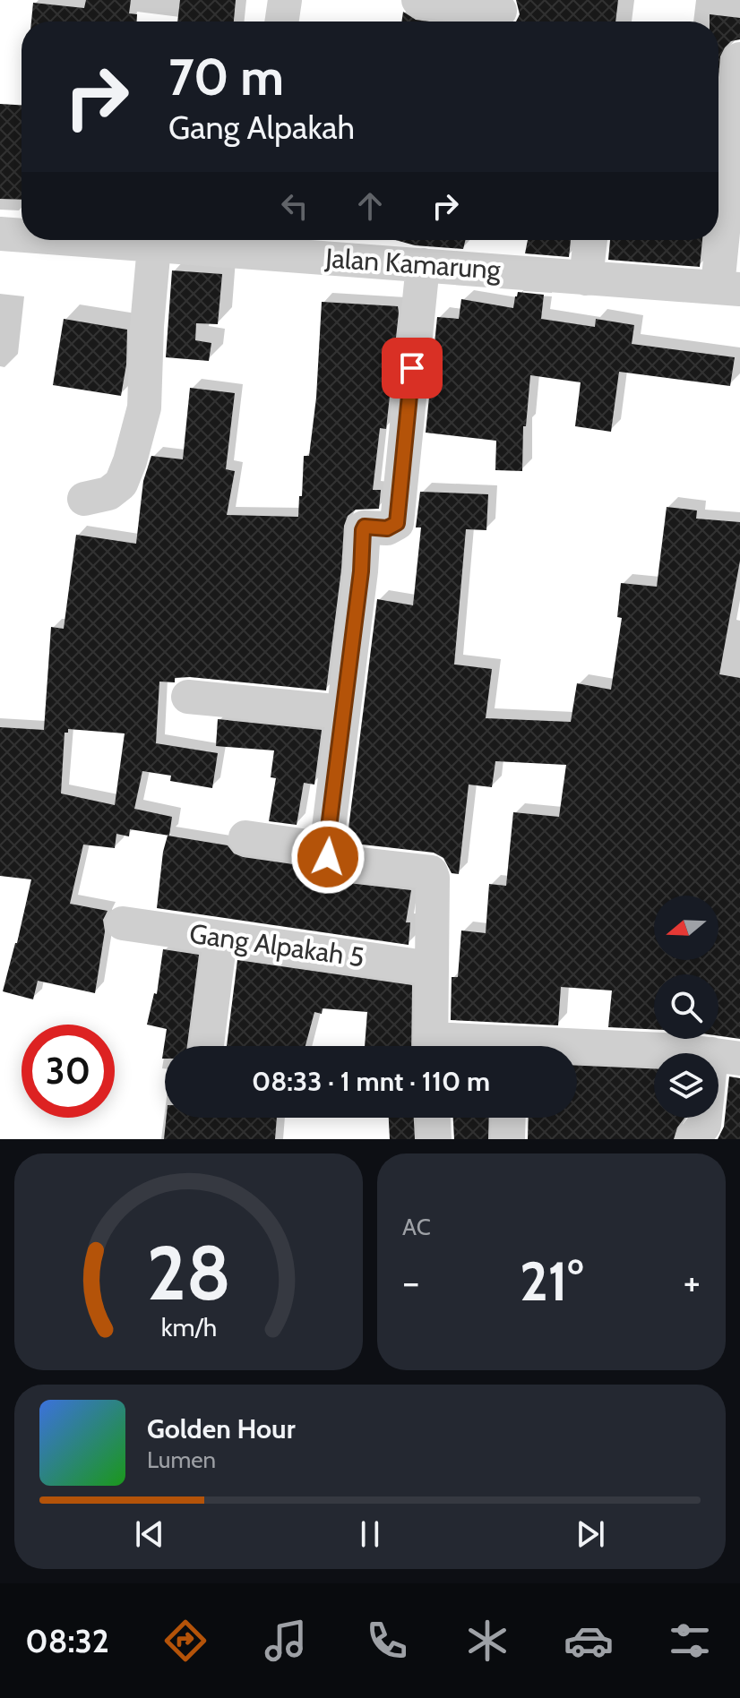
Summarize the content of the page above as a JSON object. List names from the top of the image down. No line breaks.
{"streets":{"street":["Jalan Kamarung","Gang Alpakah 5"]},"north":"left","page":{"turn":["70 m","Gang Alpakah"],"limit":"30","trip":"08:33 · 1 mnt · 110 m","tile":"AC","heat":["−","21°","+"],"song":["Golden Hour","Lumen"],"tabs":"08:32","gauge":["28","km/h"]}}
